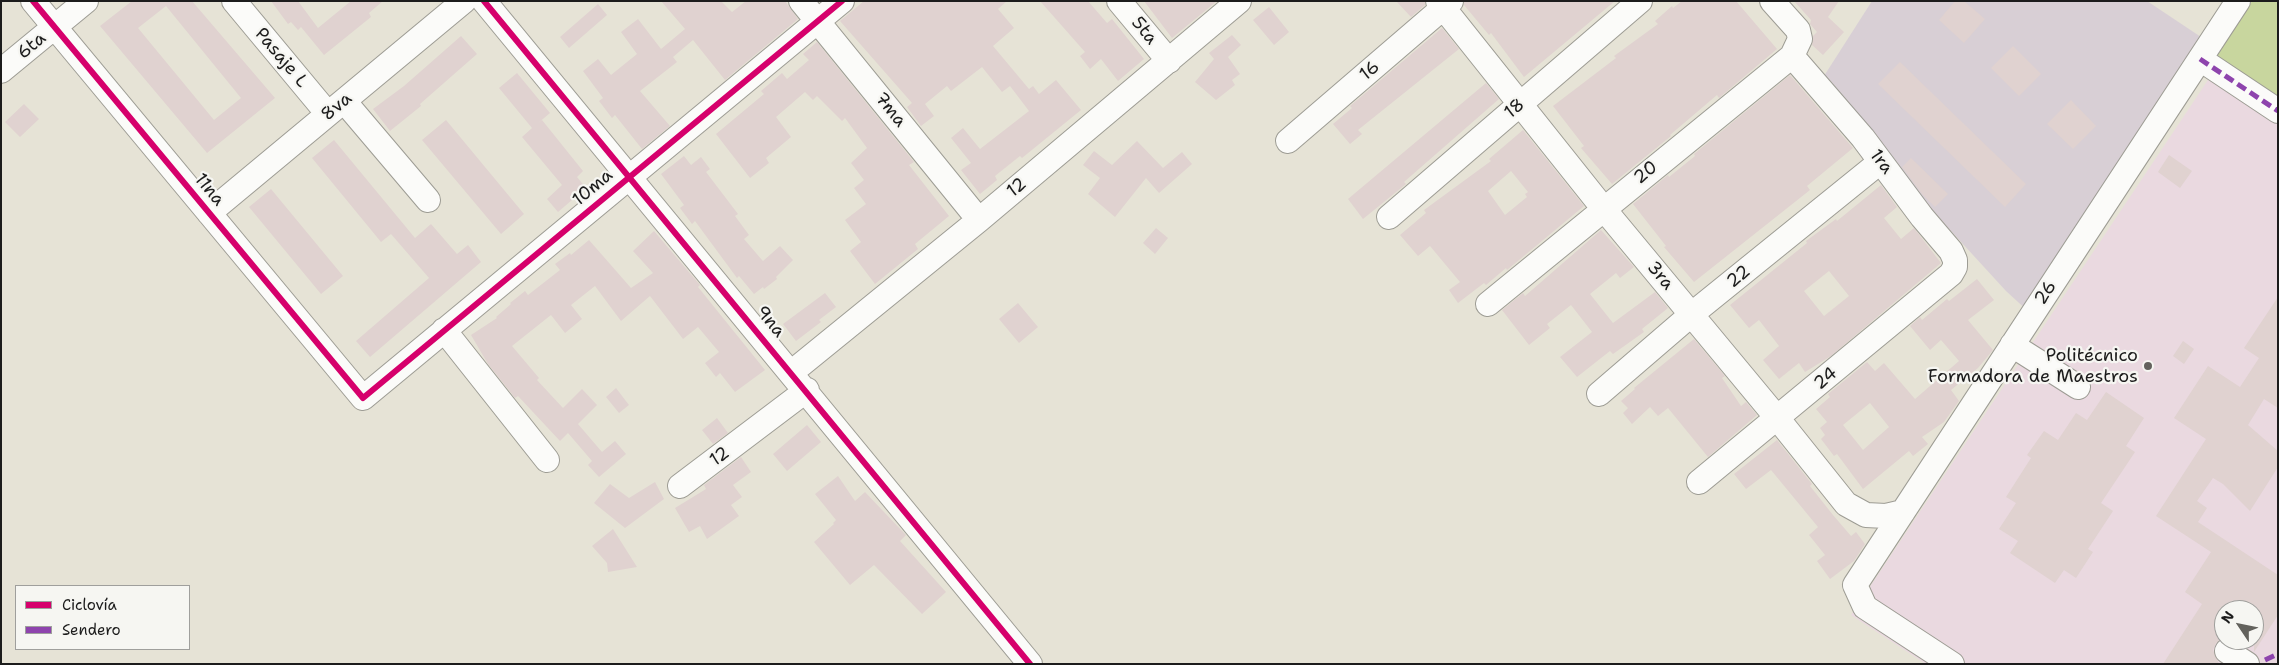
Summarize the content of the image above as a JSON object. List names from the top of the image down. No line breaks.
{"streets":{"street":["5ta","6ta","Pasaje L","16","8va","18","7ma","1ra","20","10ma","12","11na","3ra","22","26","9na","24"]},"crossings":[["5ta","12"],["6ta","11na"],["Pasaje L","8va"],["16","3ra"],["8va","11na"],["18","3ra"],["7ma","10ma"],["7ma","12"],["1ra","20"],["1ra","22"],["1ra","24"],["20","3ra"],["10ma","11na"],["10ma","9na"],["12","9na"],["3ra","22"],["3ra","26"],["3ra","24"]],"places":["Politécnico Formadora de Maestros"],"legend":["Ciclovía","Sendero"],"north":"top left"}
